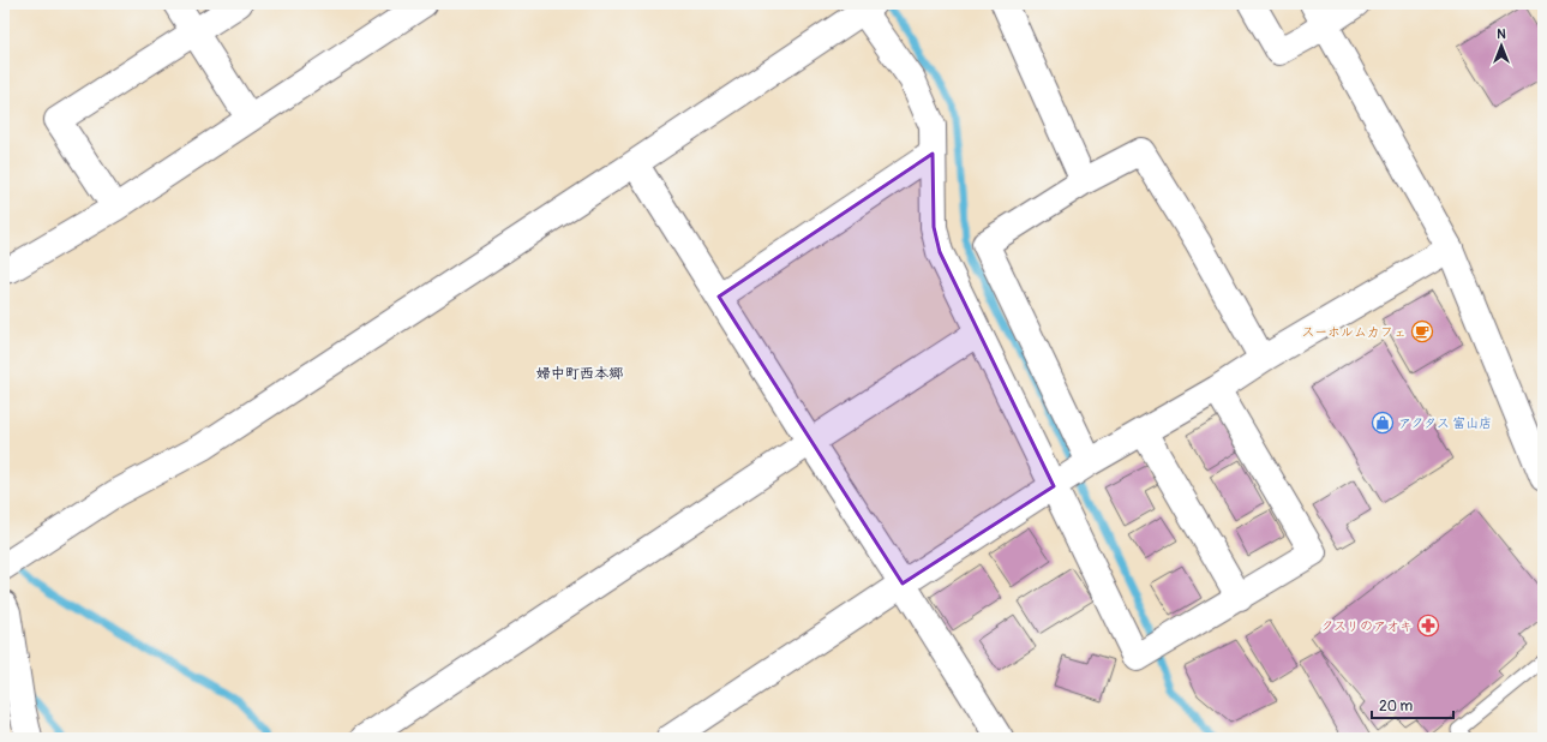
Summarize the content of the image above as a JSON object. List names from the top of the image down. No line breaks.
{"districts":["婦中町西本郷"],"places":{"cafe":["スーホルムカフェ"],"shop":["アクタス 富山店"],"pharmacy":["クスリのアオキ"]},"scale_bar":"20 m","north":"top"}
